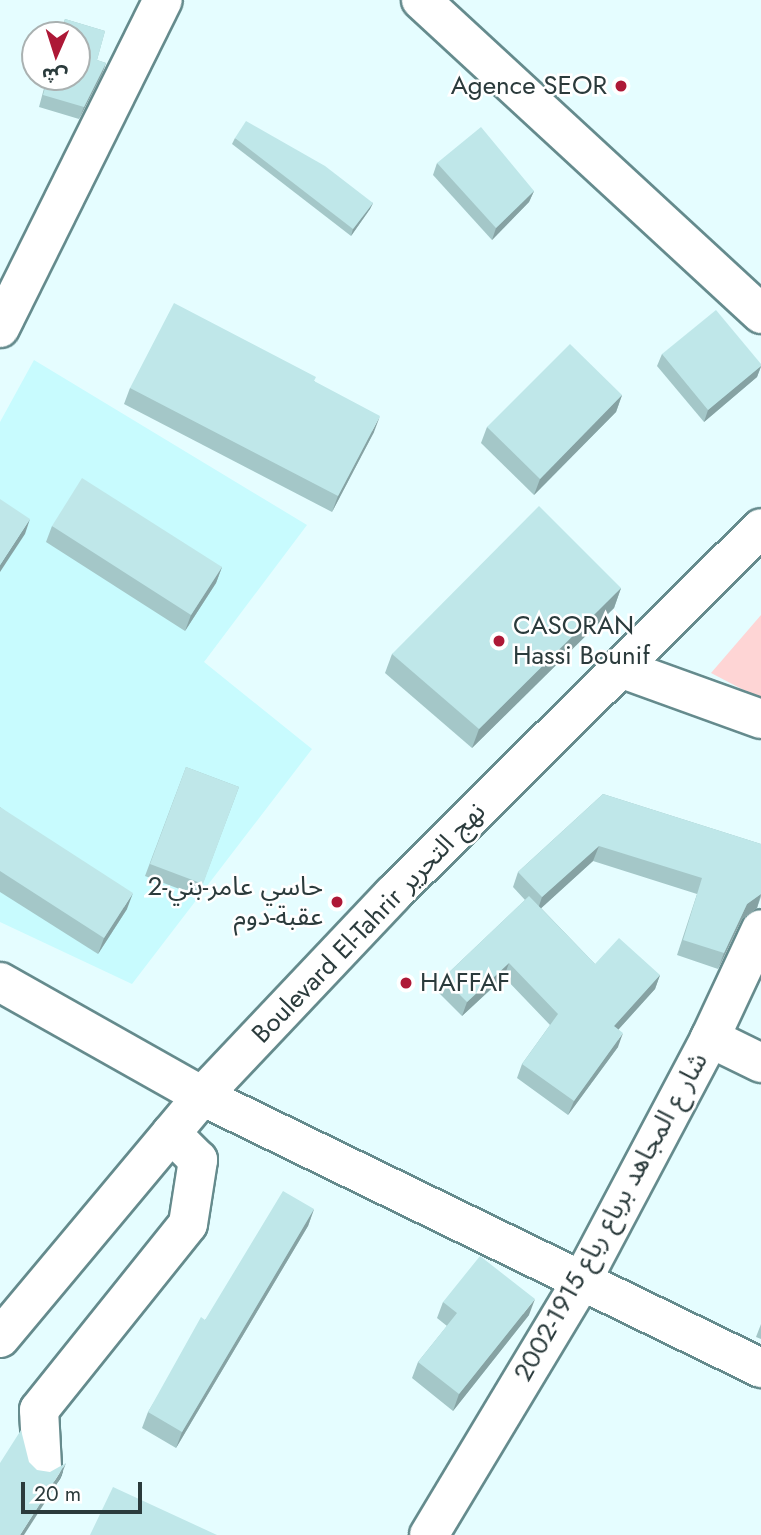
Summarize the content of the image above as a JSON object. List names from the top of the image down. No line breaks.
{"streets":{"street":["Boulevard El-Tahrir نهج التحرير","شار ع المجاهد برباع رباع 1915-2002"]},"places":["Agence SEOR","CASORAN Hassi Bounif","2-حاسي عامر-بني عقبة-دوم","HAFFAF"],"scale_bar":"20 m","north":"bottom"}
